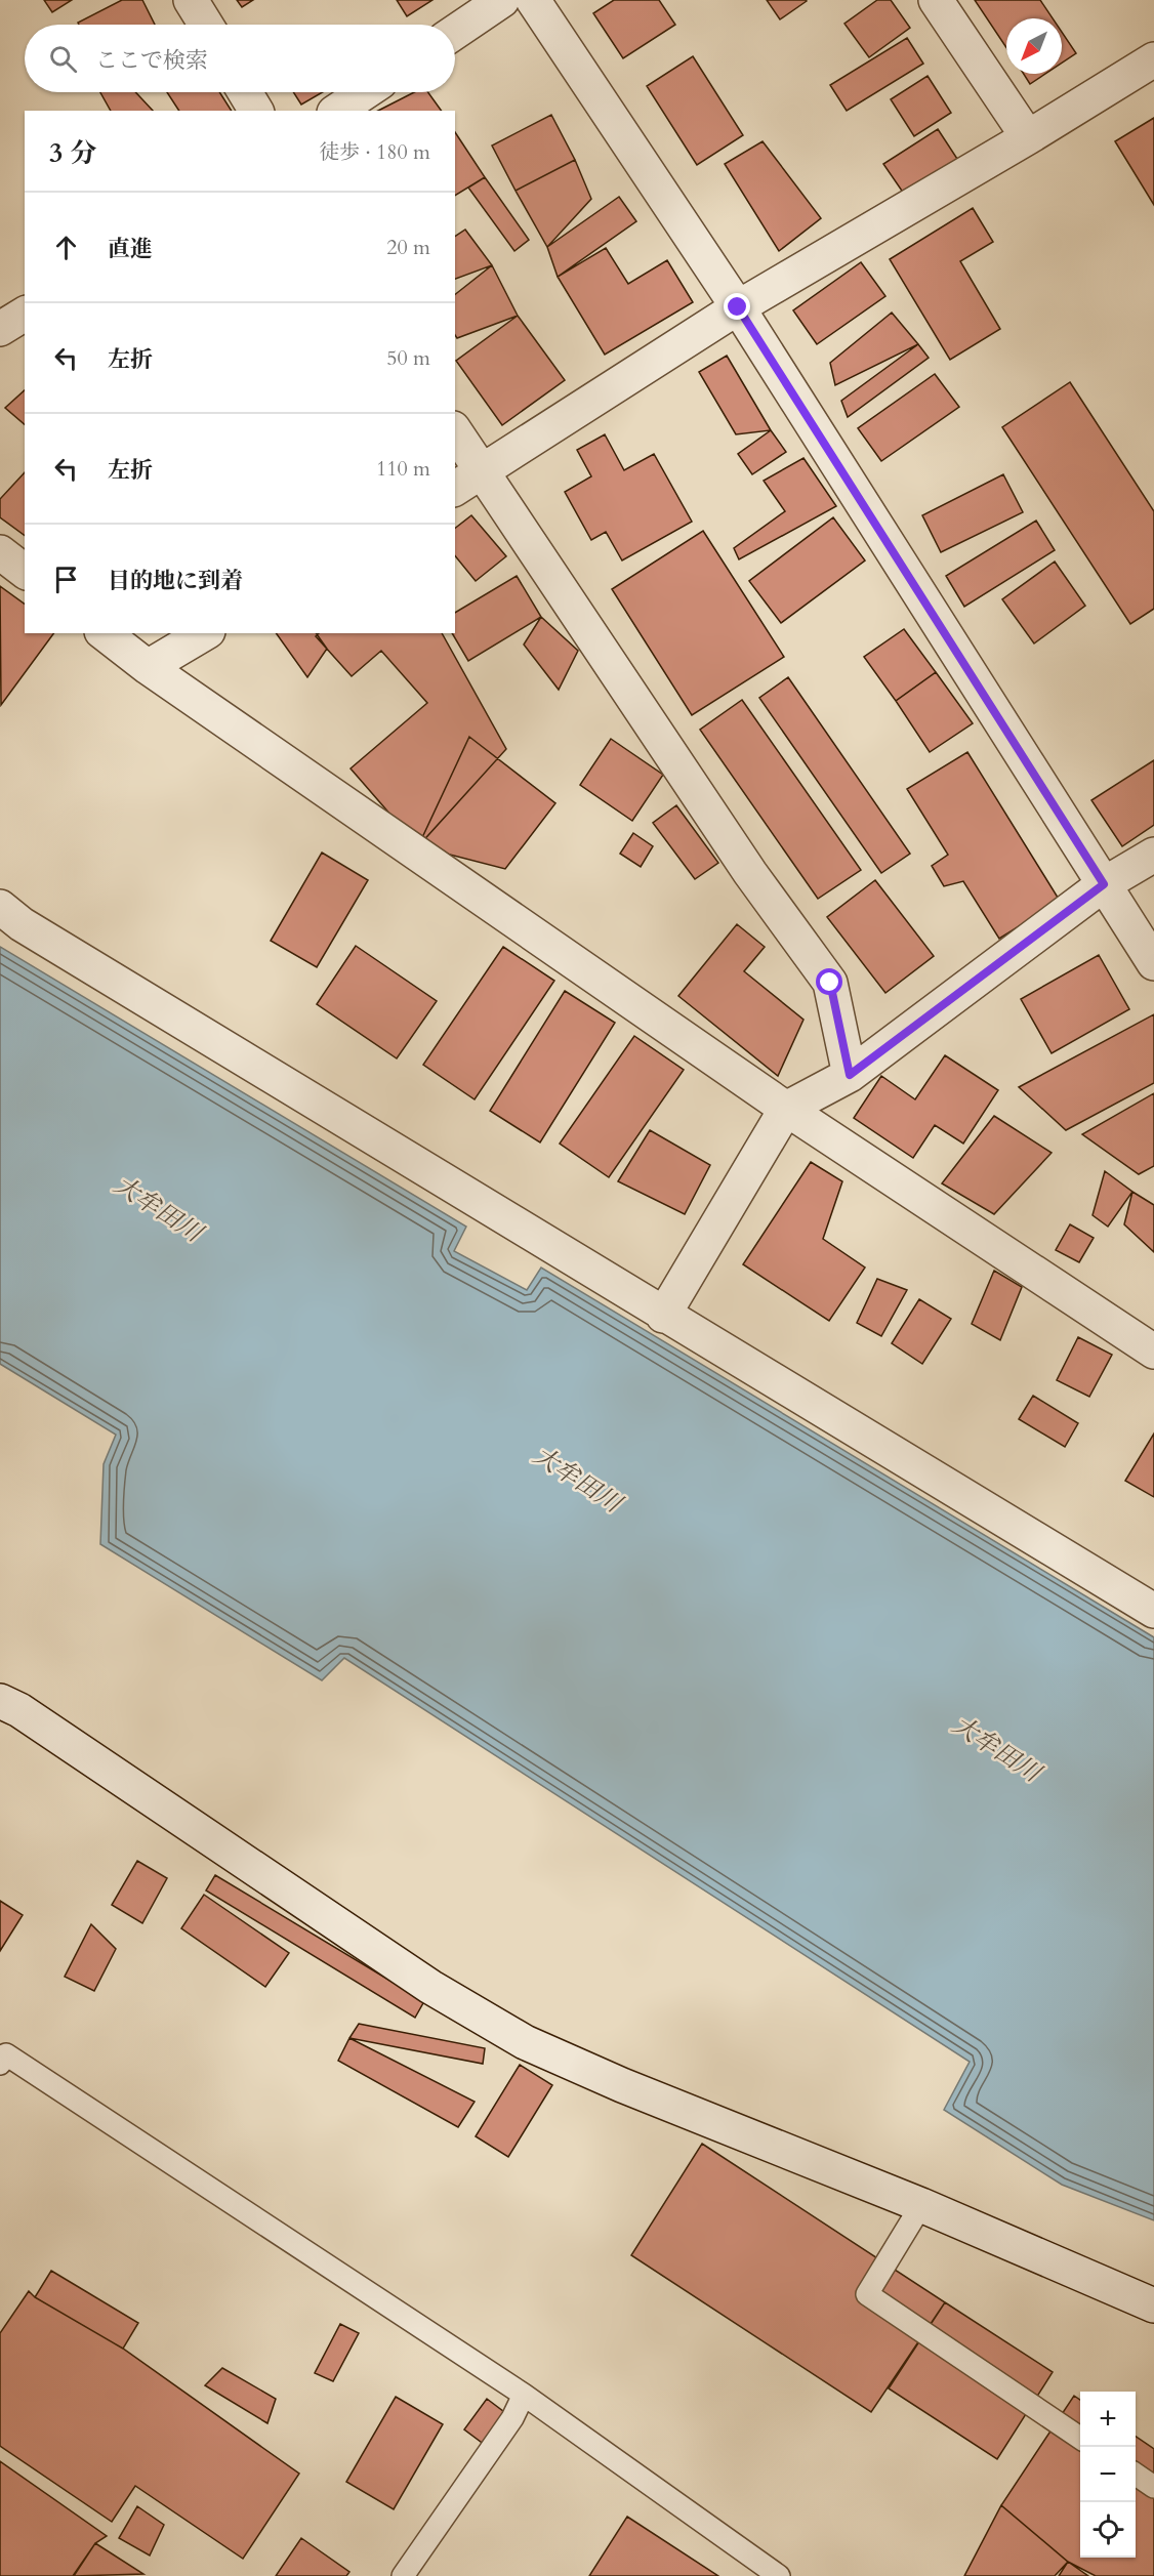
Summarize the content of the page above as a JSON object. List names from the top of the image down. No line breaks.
{"water":["大牟田川"],"north":"bottom left","page":{"search":"ここで検索","heading":["3 分","徒歩 · 180 m"],"list":[["直進","20 m"],["左折","50 m"],["左折","110 m"],"目的地に到着"],"map_buttons":["+","−"]}}
